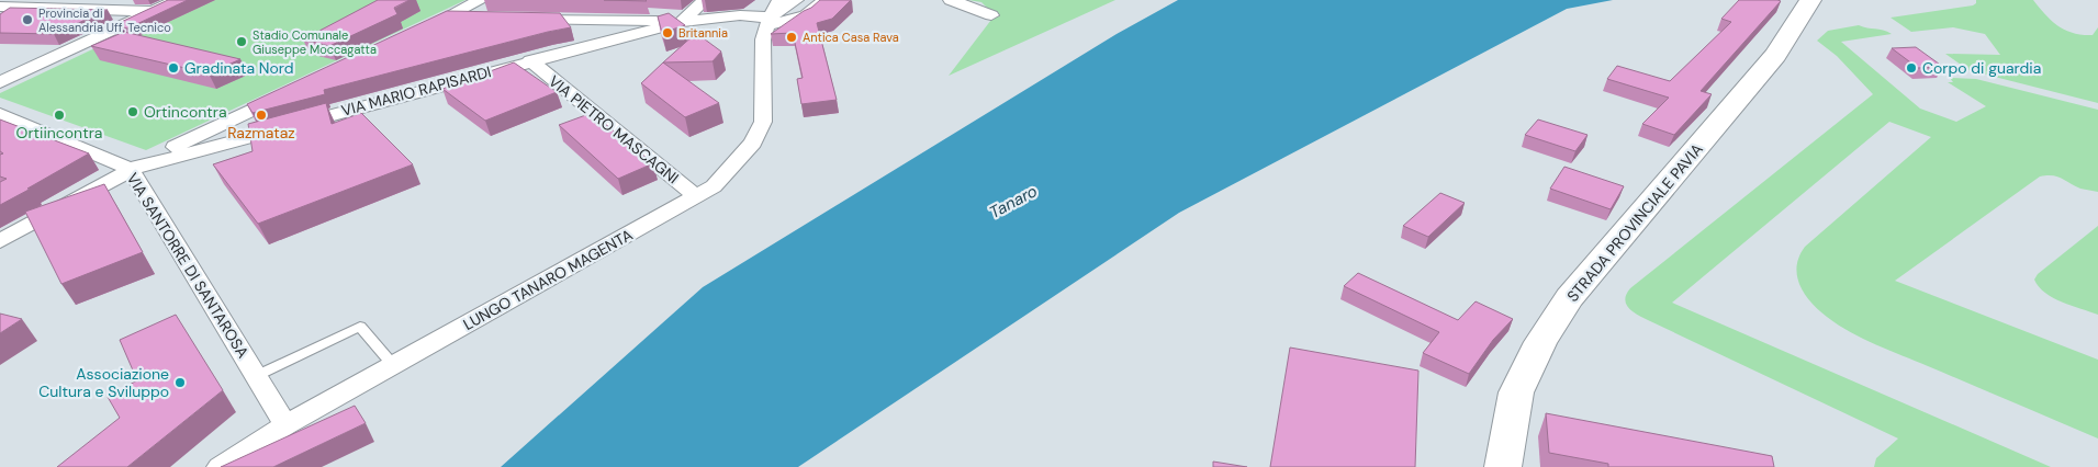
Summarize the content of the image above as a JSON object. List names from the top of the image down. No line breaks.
{"streets":{"main road":["STRADA PROVINCIALE PAVIA"],"street":["VIA MARIO RAPISARDI","VIA PIETRO MASCAGNI","VIA SANTORRE DI SANTAROSA","LUNGO TANARO MAGENTA"]},"crossings":[["VIA MARIO RAPISARDI","VIA PIETRO MASCAGNI"],["VIA MARIO RAPISARDI","VIA SANTORRE DI SANTAROSA"],["VIA MARIO RAPISARDI","LUNGO TANARO MAGENTA"],["VIA PIETRO MASCAGNI","LUNGO TANARO MAGENTA"],["VIA SANTORRE DI SANTAROSA","LUNGO TANARO MAGENTA"]],"water":["Tanaro"],"places":["Provincia di Alessandria Uff. Tecnico","Britannia","Antica Casa Rava","Stadio Comunale Giuseppe Moccagatta","Gradinata Nord","Corpo di guardia","Ortincontra","Ortiincontra","Razmataz","Associazione Cultura e Sviluppo"]}
